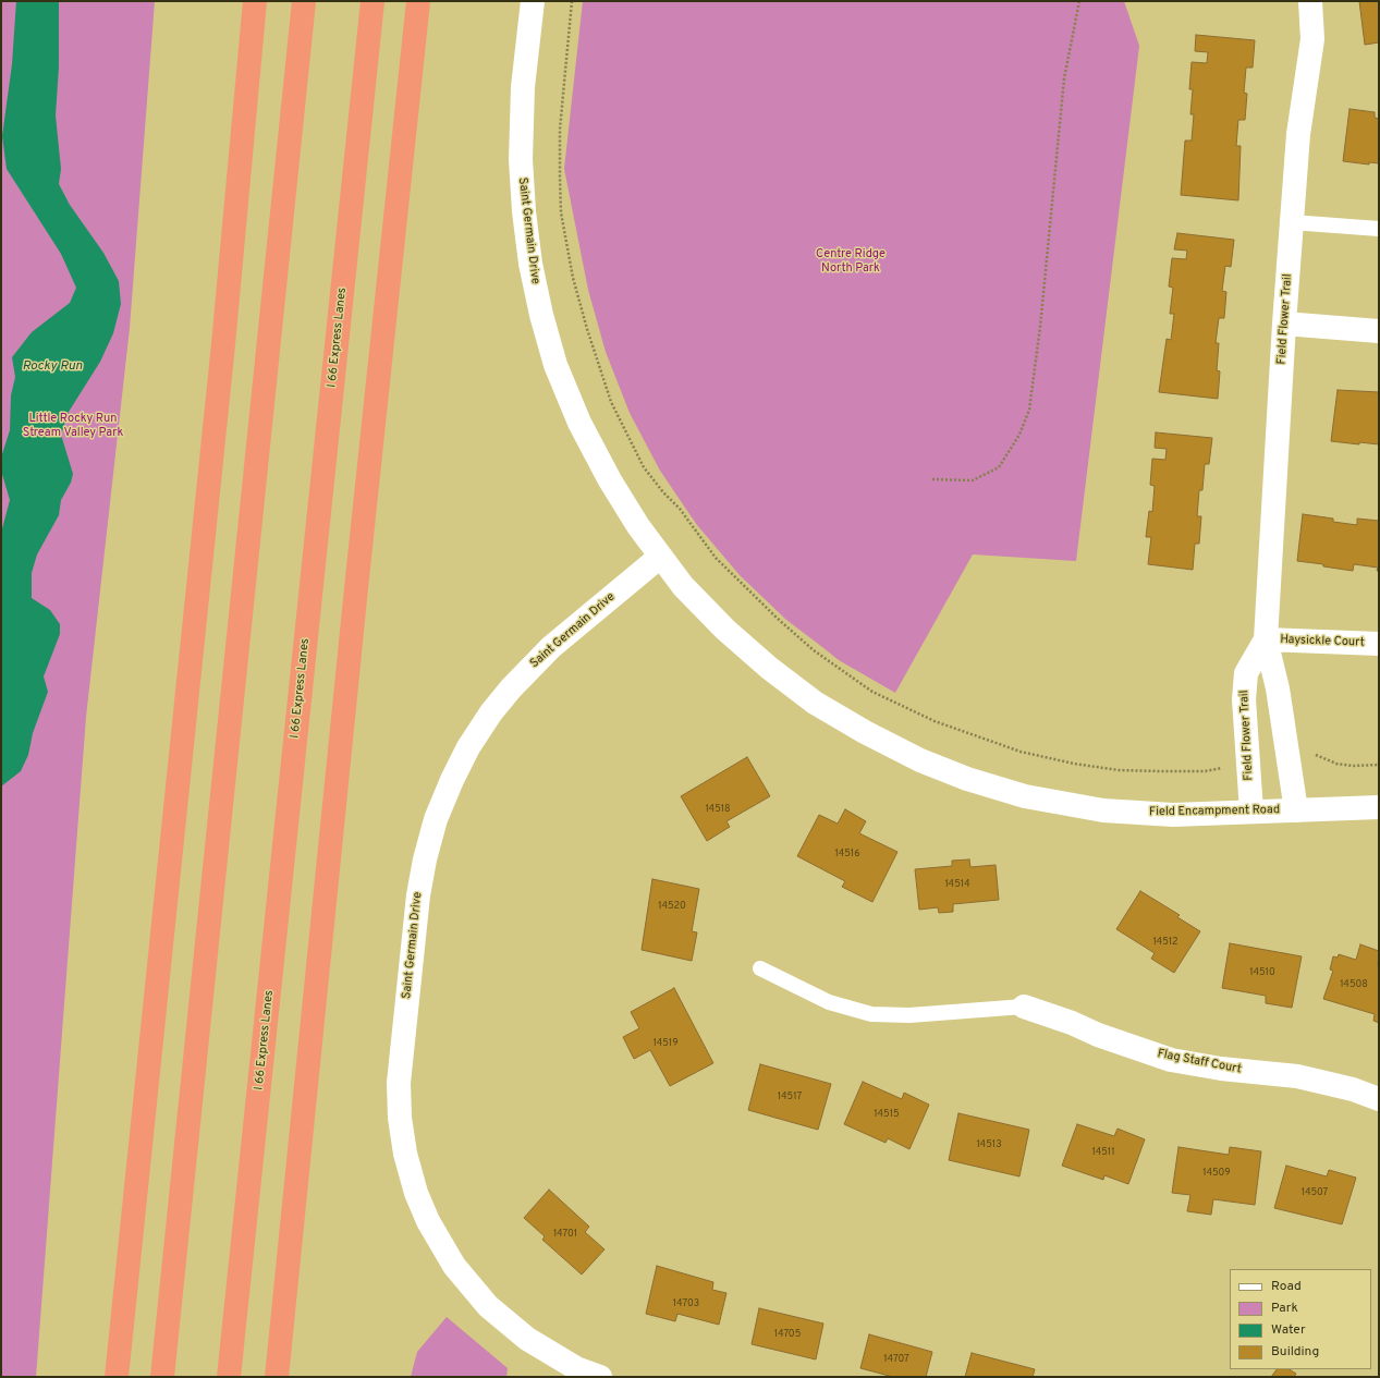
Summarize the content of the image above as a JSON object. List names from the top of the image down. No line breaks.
{"streets":{"highway":["I 66 Express Lanes"],"street":["Saint Germain Drive","Field Flower Trail","Haysickle Court","Field Encampment Road","Flag Staff Court"]},"crossings":[["Saint Germain Drive","Field Encampment Road"],["Field Flower Trail","Haysickle Court"],["Field Flower Trail","Field Encampment Road"]],"water":["Rocky Run"],"parks":["Centre Ridge North Park","Little Rocky Run Stream Valley Park"],"house_numbers":["14518","14516","14514","14520","14512","14510","14508","14519","14517","14515","14513","14511","14509","14507","14701","14703","14705","14707"],"legend":["Road","Park","Water","Building"]}
